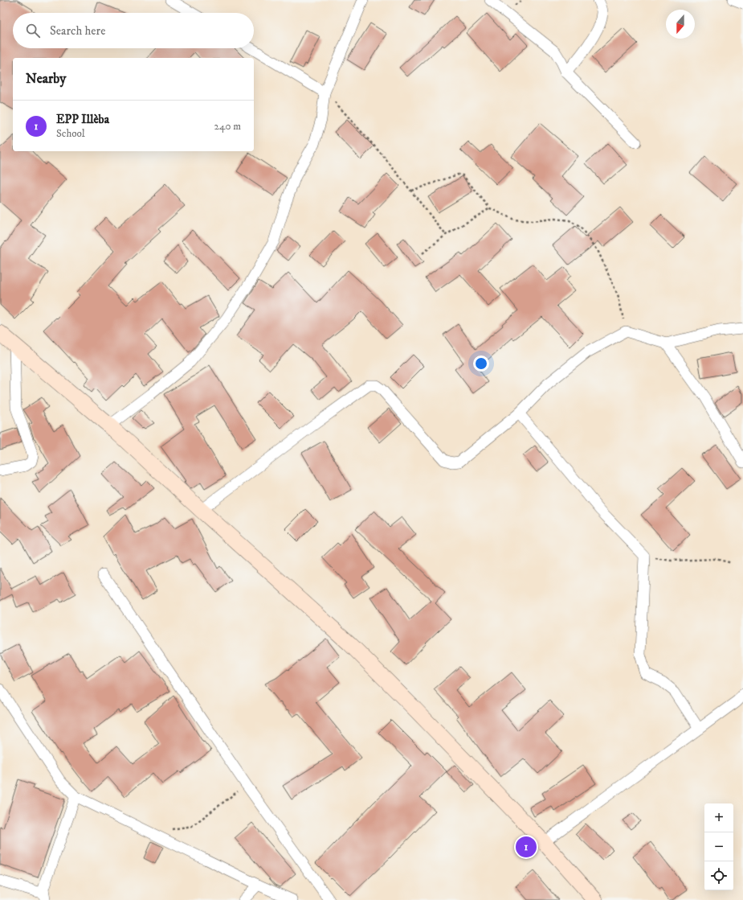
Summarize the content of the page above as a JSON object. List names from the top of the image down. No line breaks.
{"north":"bottom","page":{"search":"Search here","heading":"Nearby","list":[{"mark":"1","name":"EPP Illèba","note":"School","value":"240 m"}],"map_buttons":["+","−"],"pins":"1"}}
